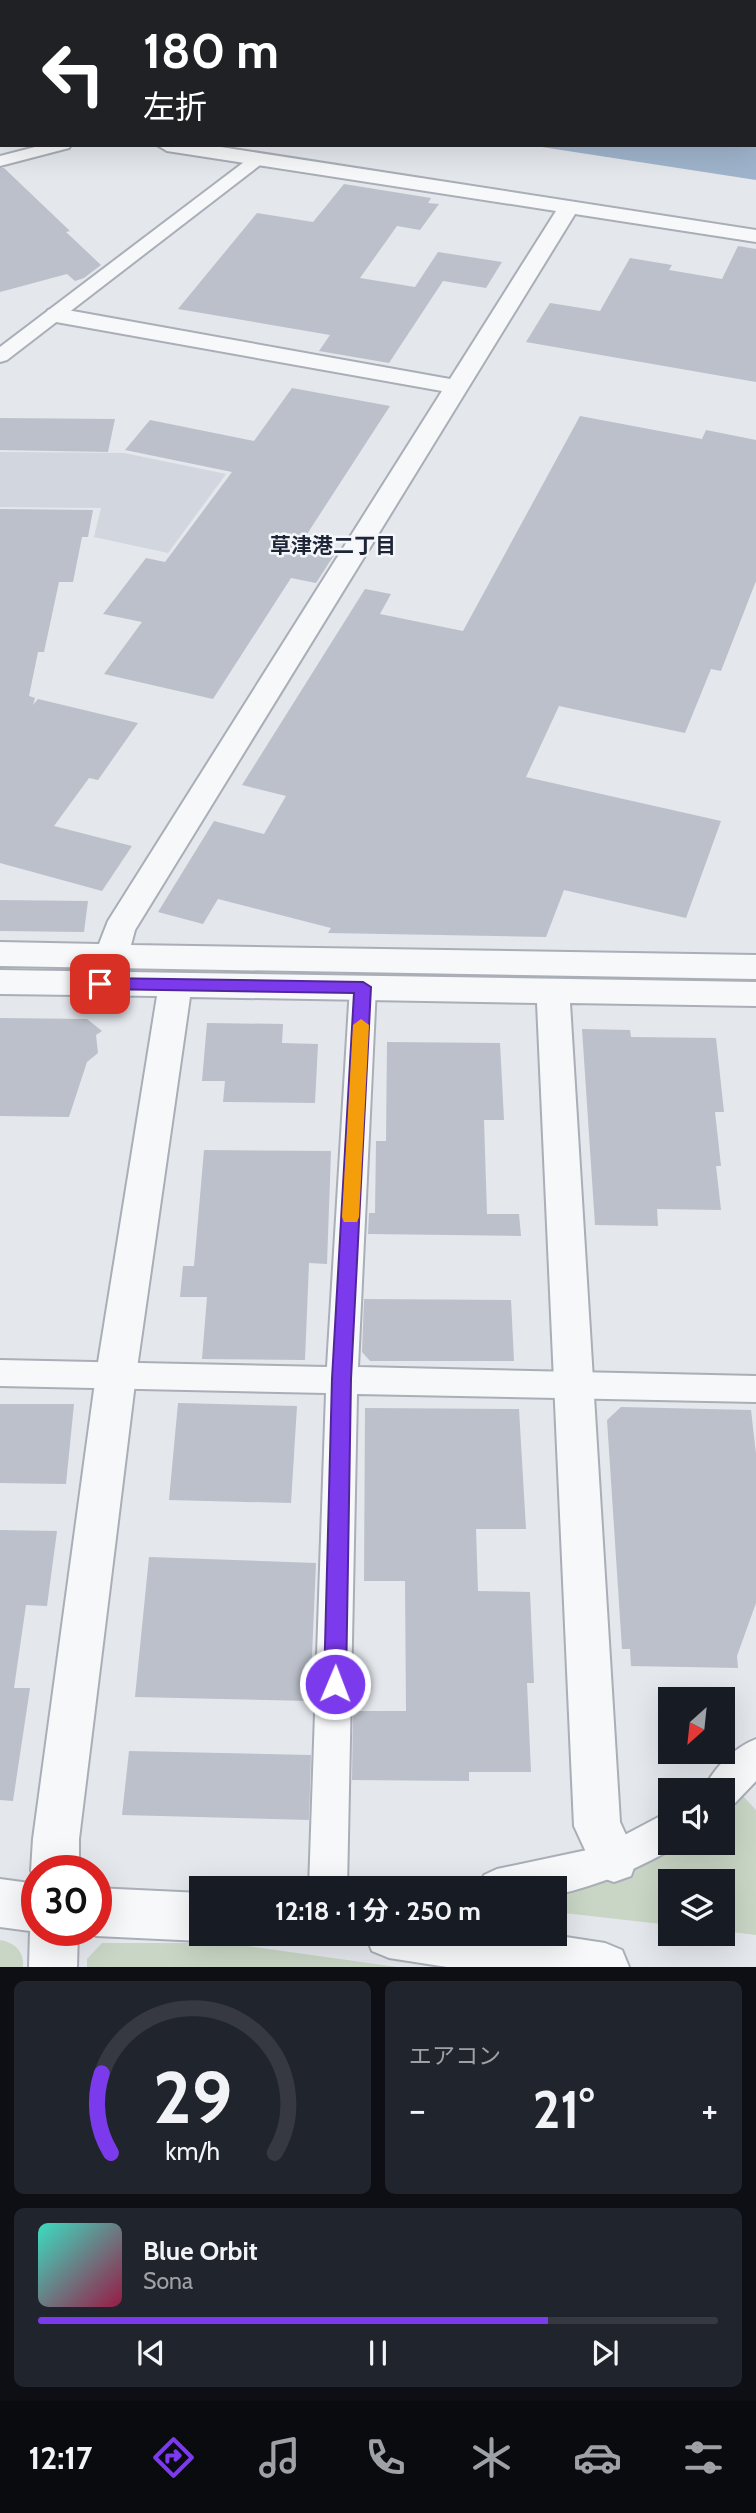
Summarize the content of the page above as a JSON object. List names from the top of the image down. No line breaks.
{"districts":["草津港二丁目"],"north":"bottom left","page":{"turn":["180 m","左折"],"limit":"30","trip":"12:18 · 1 分 · 250 m","tile":"エアコン","heat":["−","21°","+"],"song":["Blue Orbit","Sona"],"tabs":"12:17","gauge":["29","km/h"]}}
